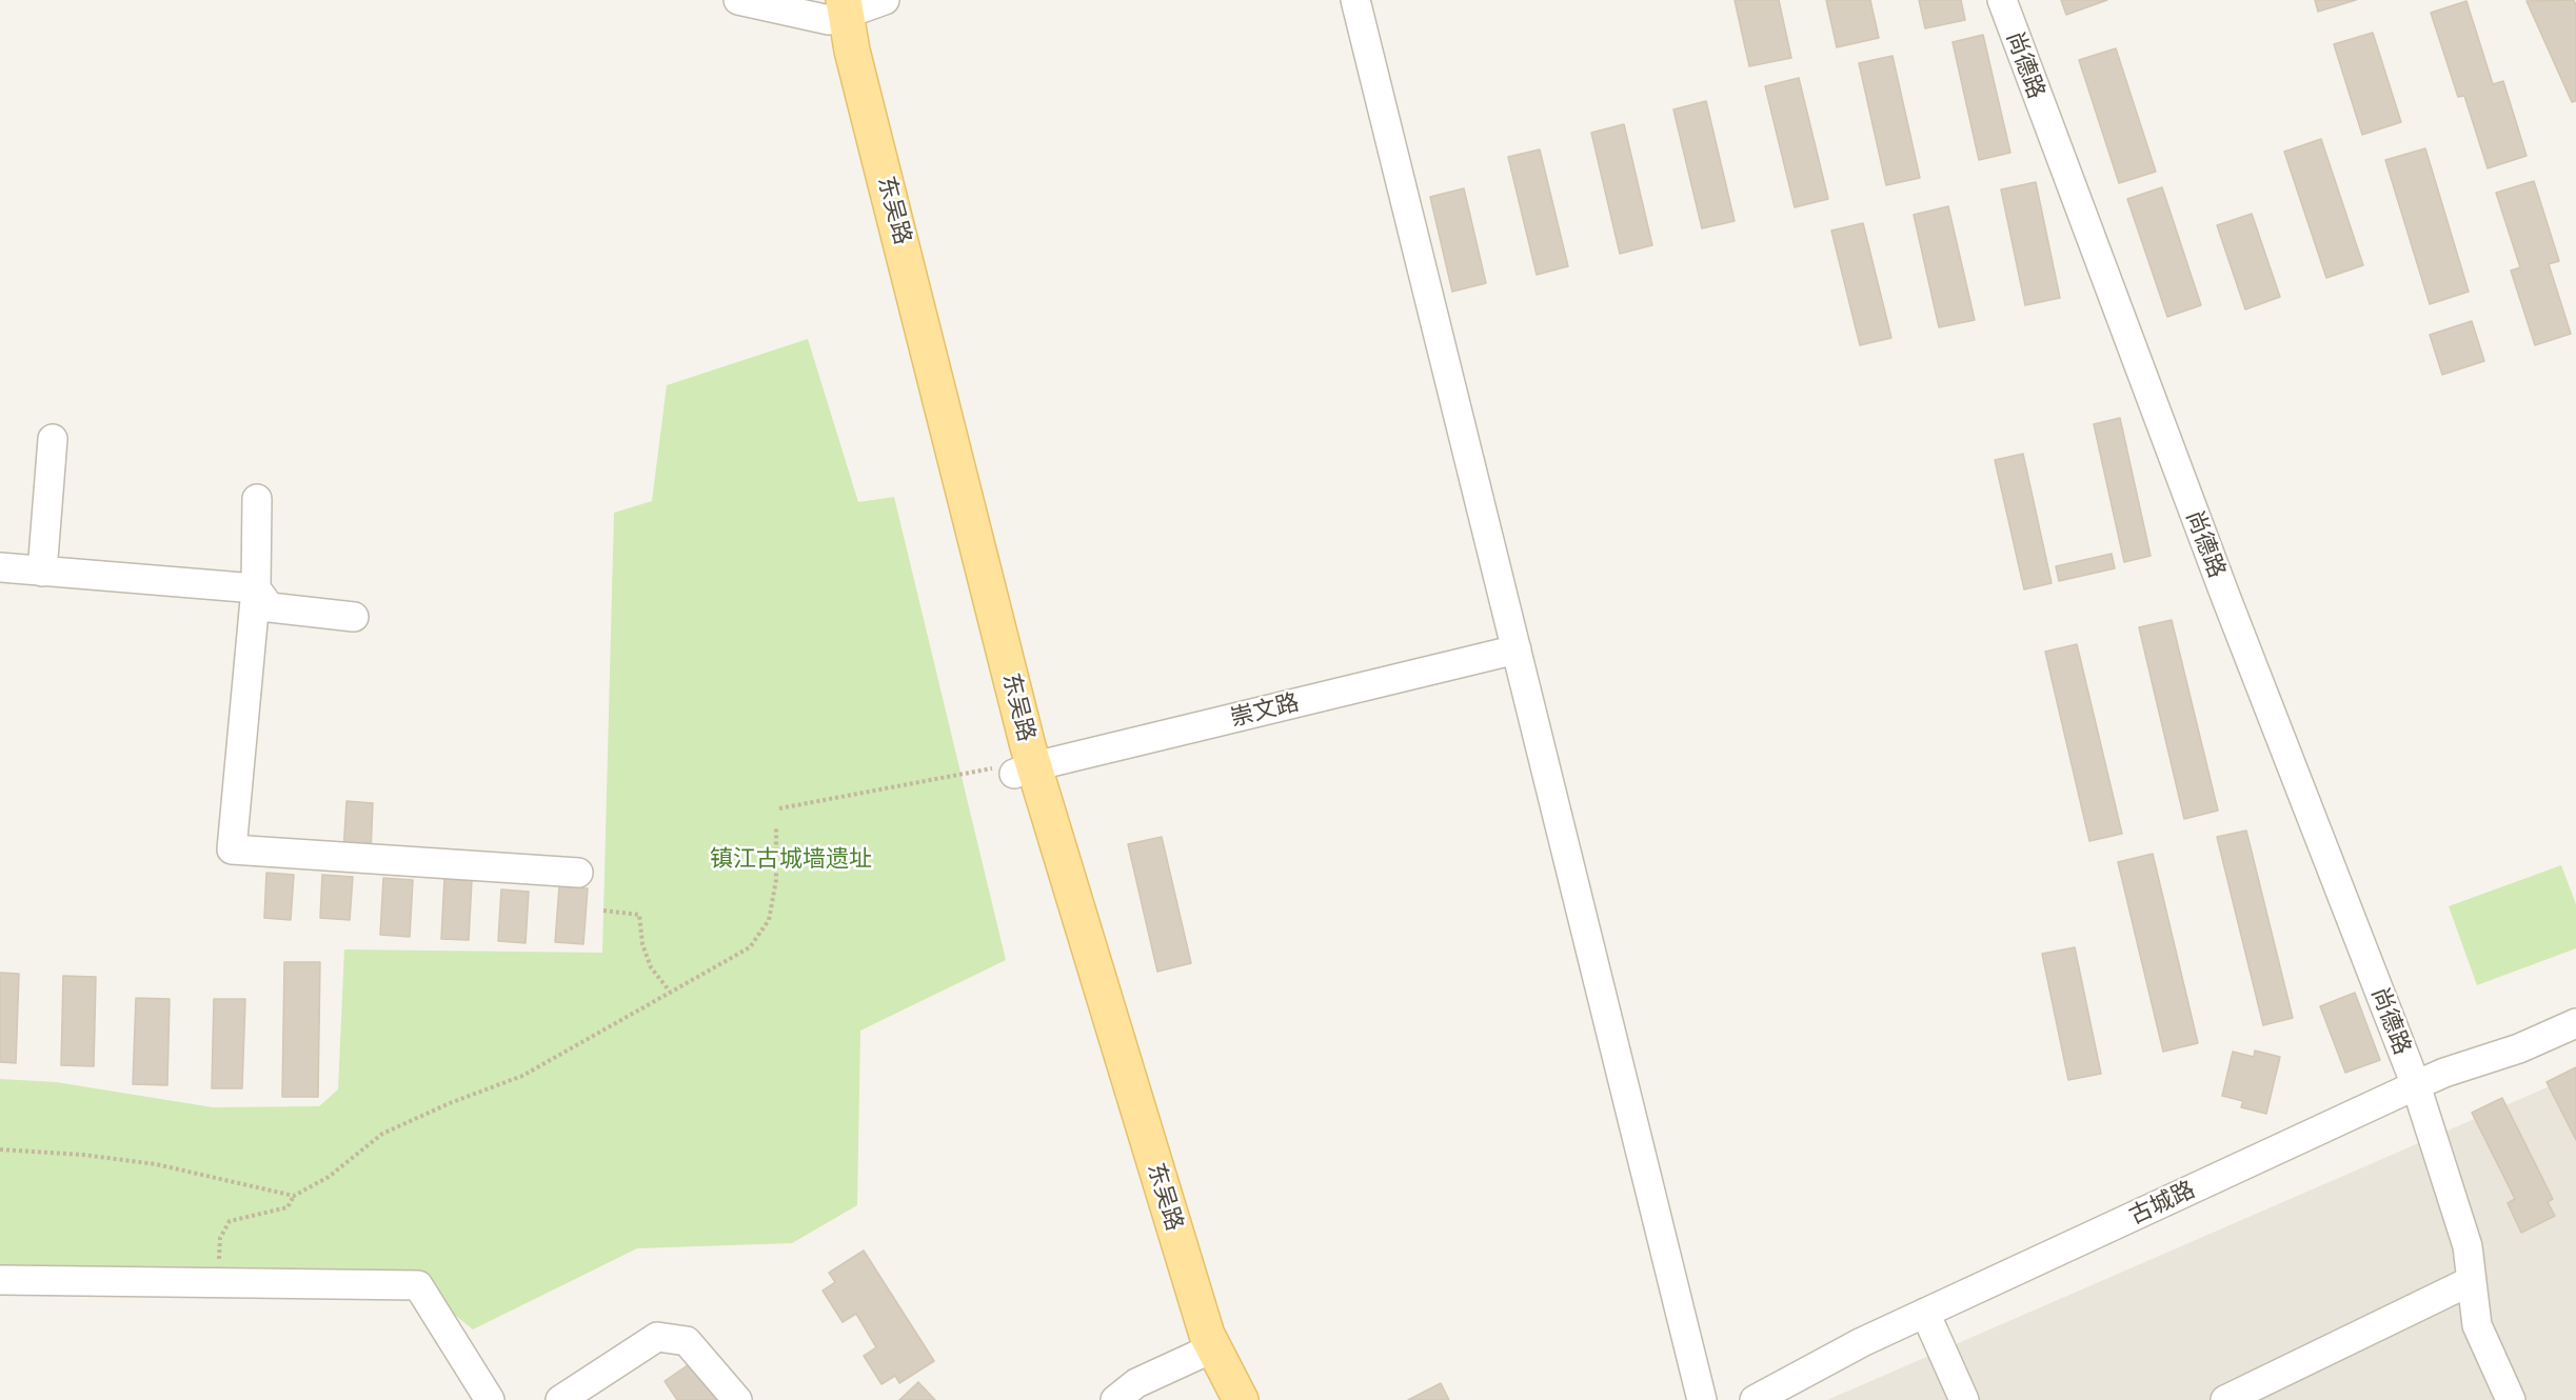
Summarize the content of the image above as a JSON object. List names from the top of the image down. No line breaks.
{"streets":{"main road":["东吴路"],"street":["尚德路","崇文路","古城路"]},"crossings":[["尚德路","古城路"],["东吴路","崇文路"]],"parks":["镇江古城墙遗址"]}
